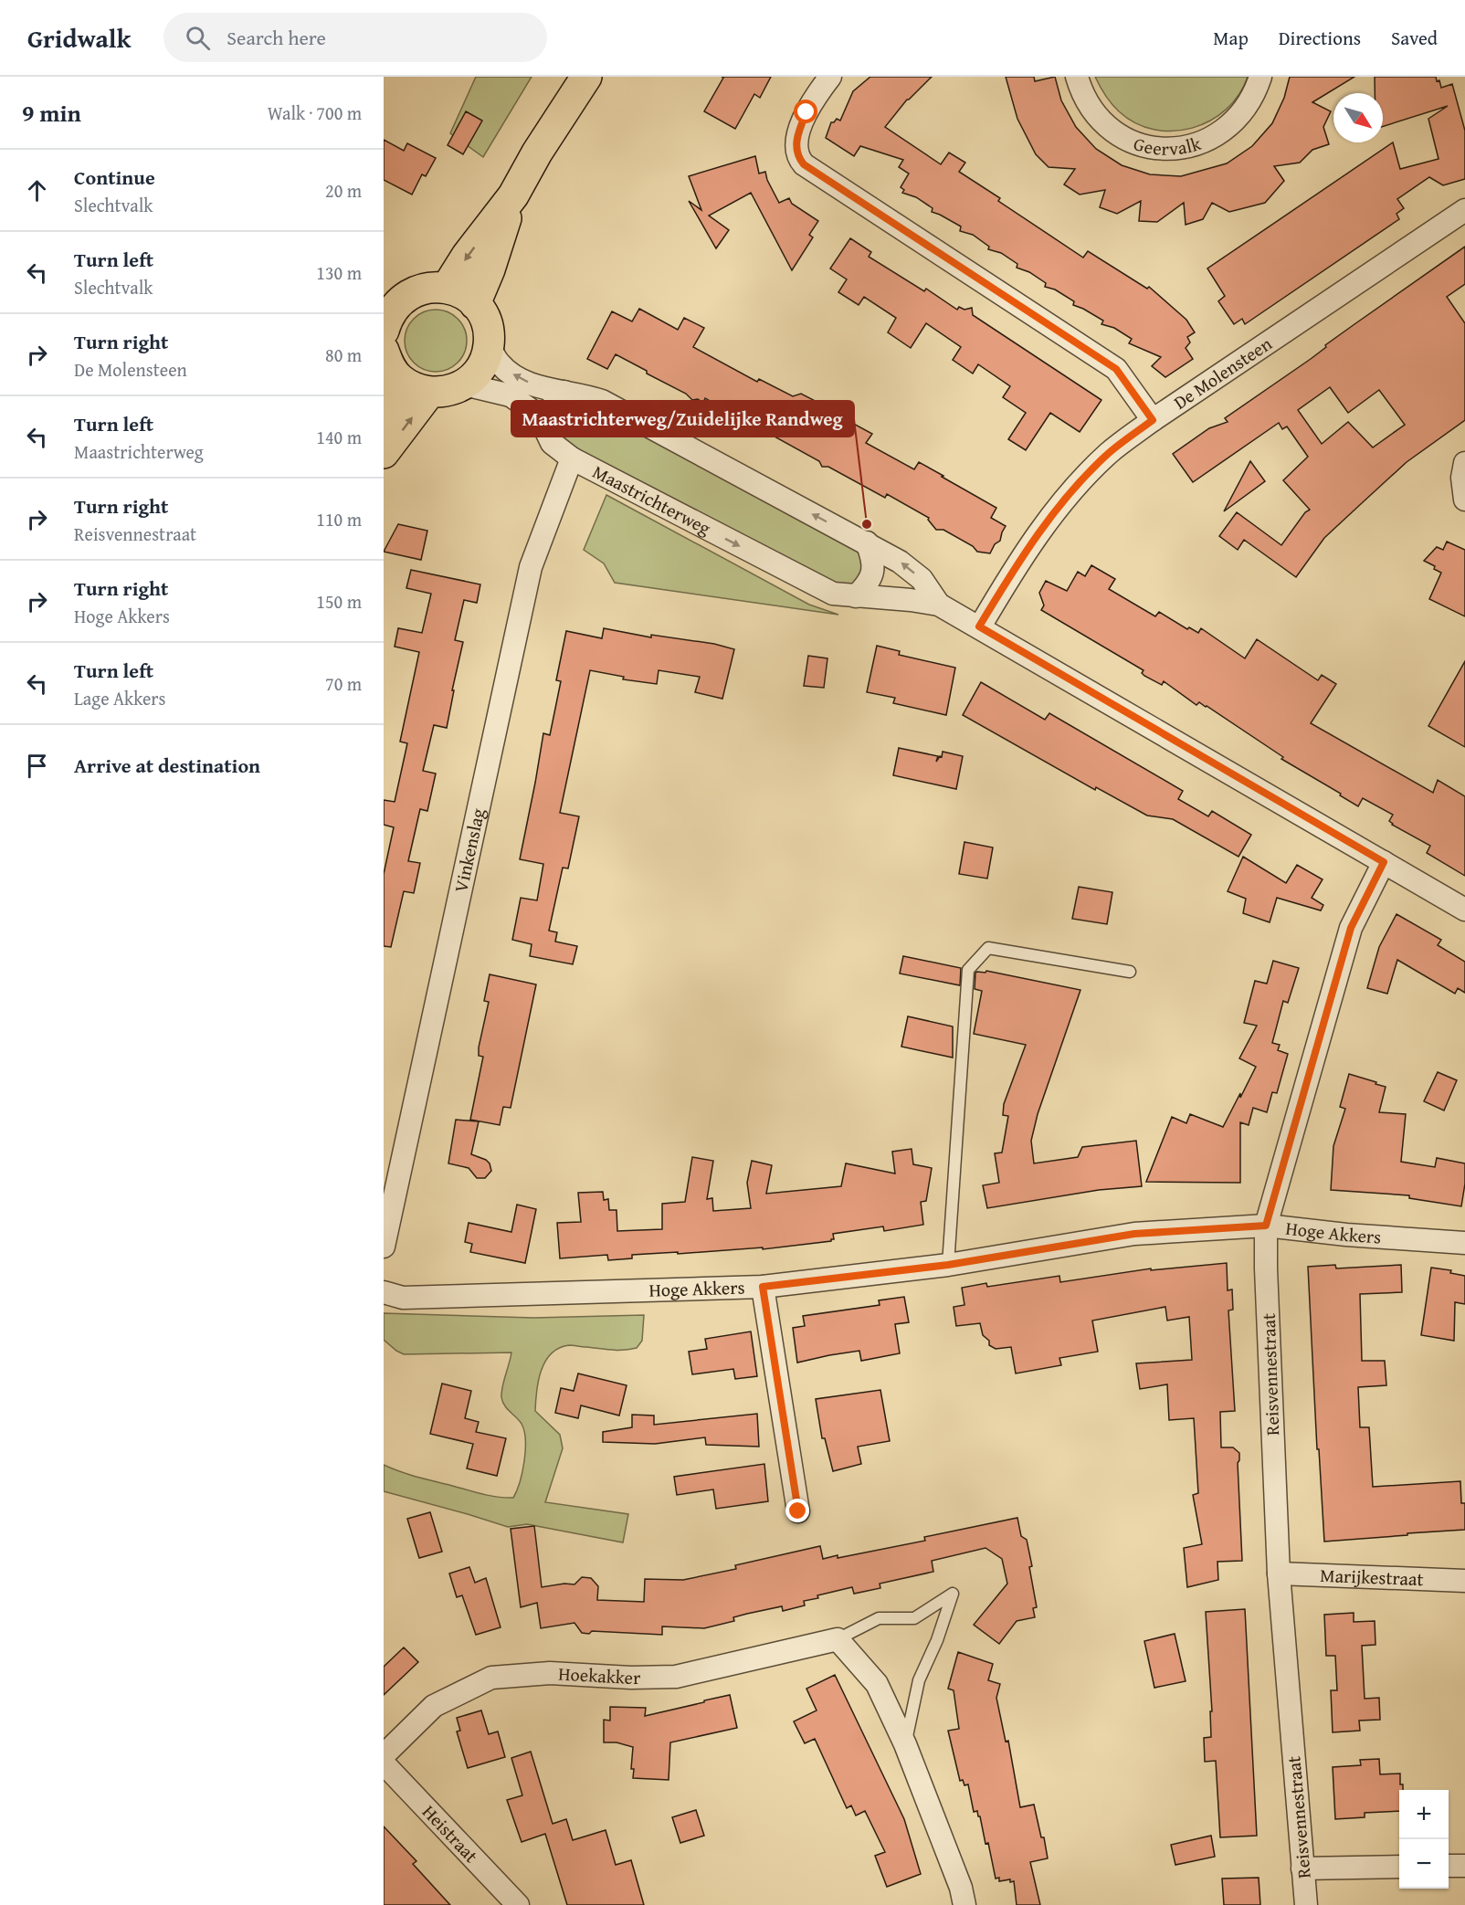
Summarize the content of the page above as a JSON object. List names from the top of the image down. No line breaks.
{"streets":{"street":["Geervalk","De Molensteen","Maastrichterweg","Vinkenslag","Hoge Akkers","Reisvennestraat","Marijkestraat","Hoekakker","Heistraat"]},"crossings":[["De Molensteen","Maastrichterweg"],["Maastrichterweg","Vinkenslag"],["Maastrichterweg","Reisvennestraat"],["Hoge Akkers","Reisvennestraat"],["Reisvennestraat","Marijkestraat"]],"places":["Maastrichterweg/Zuidelijke Randweg"],"north":"bottom right","page":{"header":"Gridwalk","search":"Search here","nav":["Map","Directions","Saved"],"heading":["9 min","Walk · 700 m"],"list":[["Continue","Slechtvalk","20 m"],["Turn left","Slechtvalk","130 m"],["Turn right","De Molensteen","80 m"],["Turn left","Maastrichterweg","140 m"],["Turn right","Reisvennestraat","110 m"],["Turn right","Hoge Akkers","150 m"],["Turn left","Lage Akkers","70 m"],"Arrive at destination"],"map_buttons":["+","−"]}}
